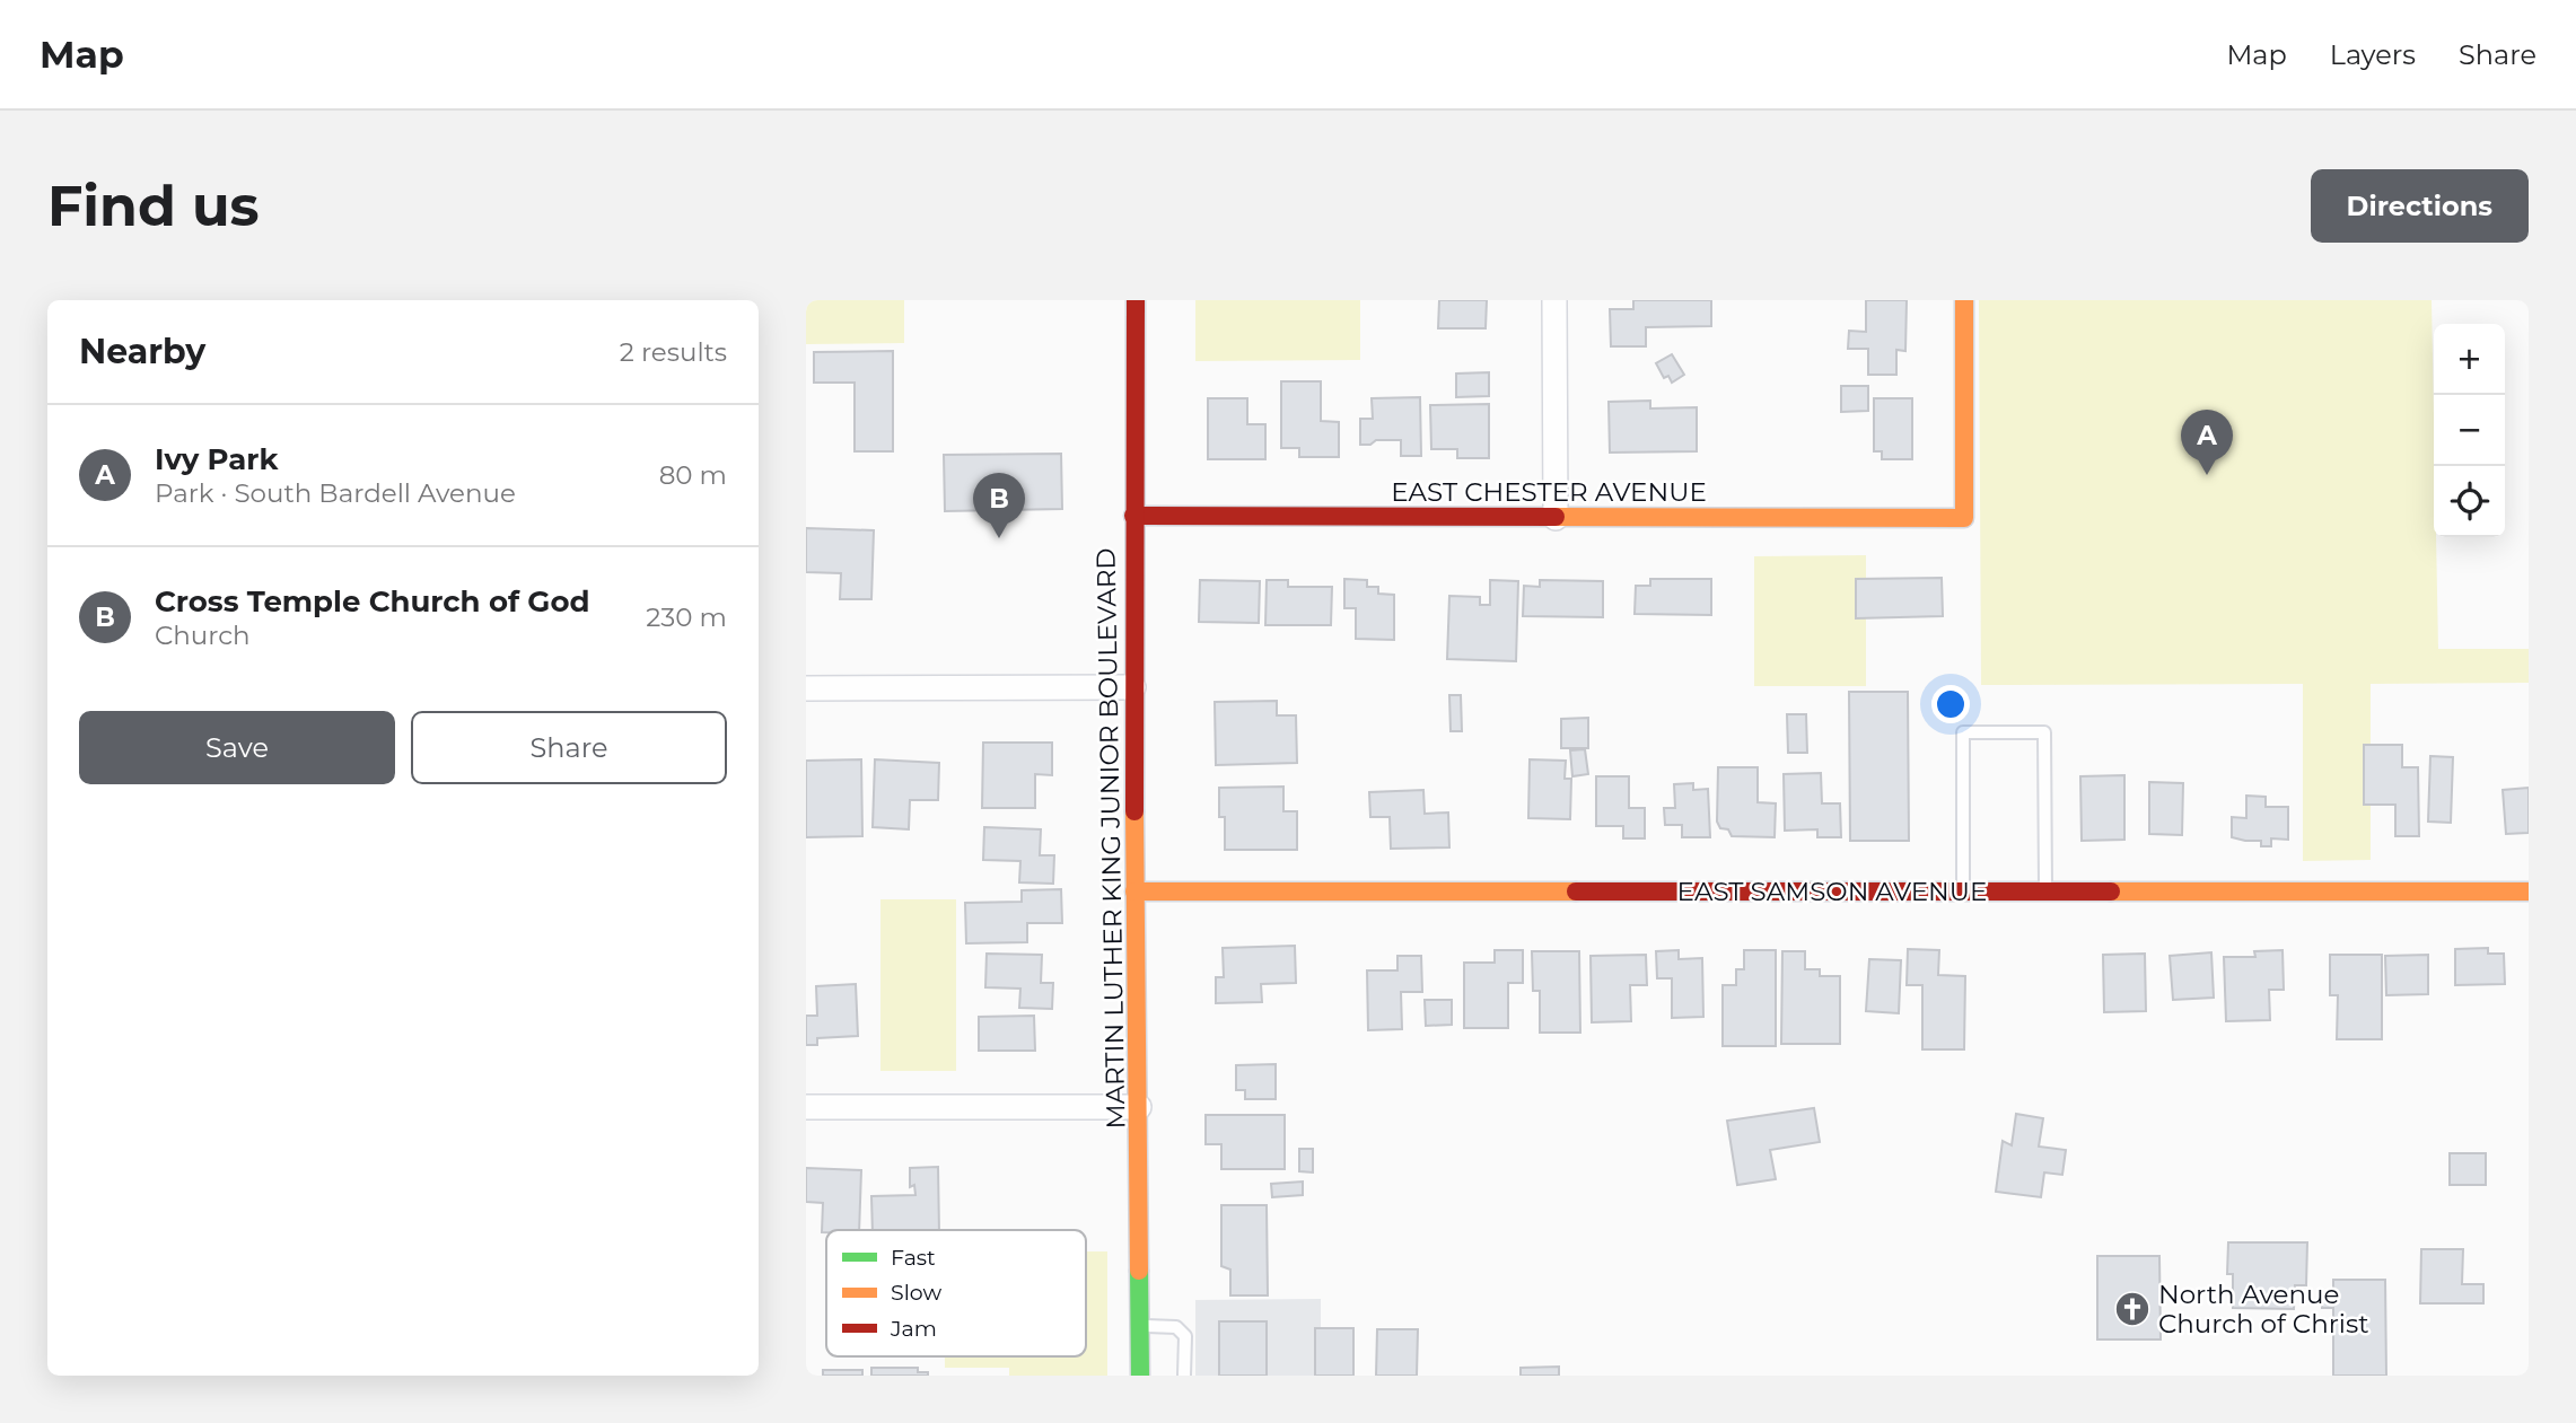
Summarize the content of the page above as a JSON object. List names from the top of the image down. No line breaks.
{"streets":{"street":["EAST CHESTER AVENUE","MARTIN LUTHER KING JUNIOR BOULEVARD","EAST SAMSON AVENUE"]},"crossings":[["EAST CHESTER AVENUE","MARTIN LUTHER KING JUNIOR BOULEVARD"],["MARTIN LUTHER KING JUNIOR BOULEVARD","EAST SAMSON AVENUE"]],"places":{"church":["North Avenue Church of Christ"]},"legend":["Fast","Slow","Jam"],"page":{"header":"Map","nav":["Map","Layers","Share"],"buttons":["Directions",["Save","Share"]],"title":"Find us","heading":["Nearby","2 results"],"map_buttons":["+","−"],"list":[{"mark":"A","name":"Ivy Park","note":"Park · South Bardell Avenue","value":"80 m"},{"mark":"B","name":"Cross Temple Church of God","note":"Church","value":"230 m"}],"pins":["A","B"]}}
